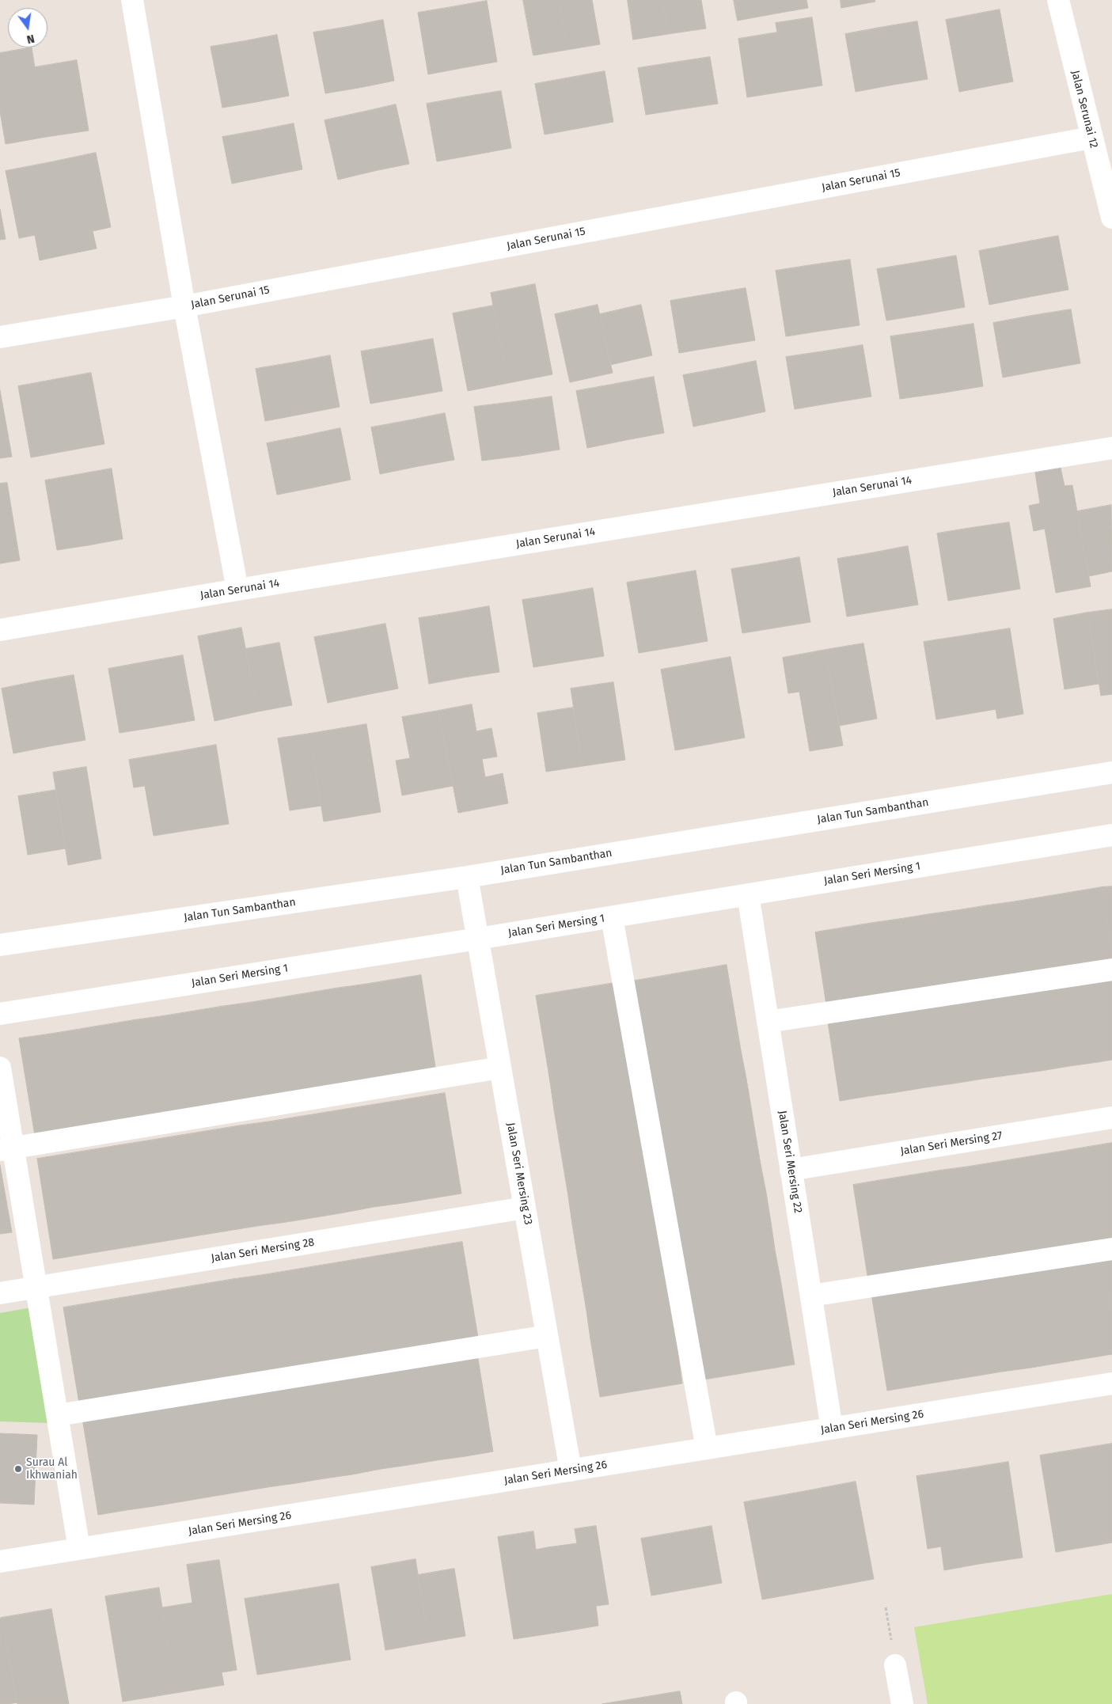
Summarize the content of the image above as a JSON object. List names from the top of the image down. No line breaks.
{"streets":{"street":["Jalan Serunai 12","Jalan Serunai 15","Jalan Serunai 14","Jalan Tun Sambanthan","Jalan Seri Mersing 1","Jalan Seri Mersing 27","Jalan Seri Mersing 22","Jalan Seri Mersing 23","Jalan Seri Mersing 28","Jalan Seri Mersing 26"]},"crossings":[["Jalan Serunai 12","Jalan Serunai 15"],["Jalan Tun Sambanthan","Jalan Seri Mersing 23"],["Jalan Seri Mersing 1","Jalan Seri Mersing 22"],["Jalan Seri Mersing 1","Jalan Seri Mersing 23"],["Jalan Seri Mersing 27","Jalan Seri Mersing 22"],["Jalan Seri Mersing 22","Jalan Seri Mersing 26"],["Jalan Seri Mersing 23","Jalan Seri Mersing 28"],["Jalan Seri Mersing 23","Jalan Seri Mersing 26"]],"places":["Surau Al Ikhwaniah"],"north":"bottom"}
